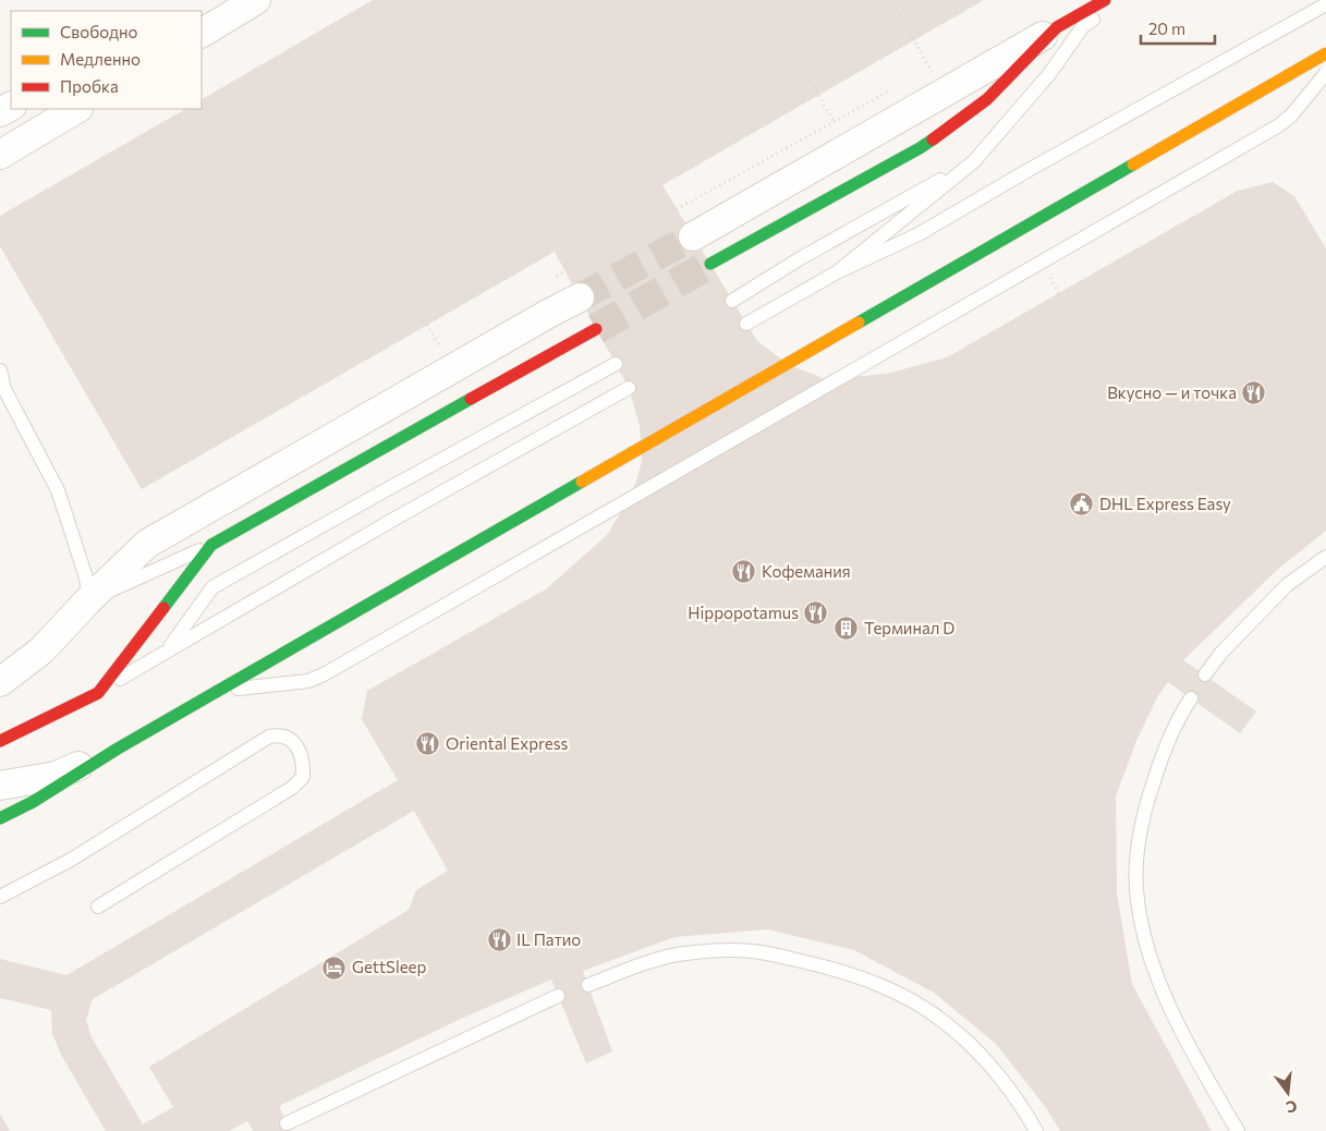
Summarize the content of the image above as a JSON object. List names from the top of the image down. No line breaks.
{"places":{"restaurant":["Вкусно — и точка","Кофемания","Hippopotamus","Oriental Express","IL Патио"],"public building":["DHL Express Easy"],"building":["Терминал D"],"hotel":["GettSleep"]},"legend":["Свободно","Медленно","Пробка"],"scale_bar":"20 m","north":"bottom"}
